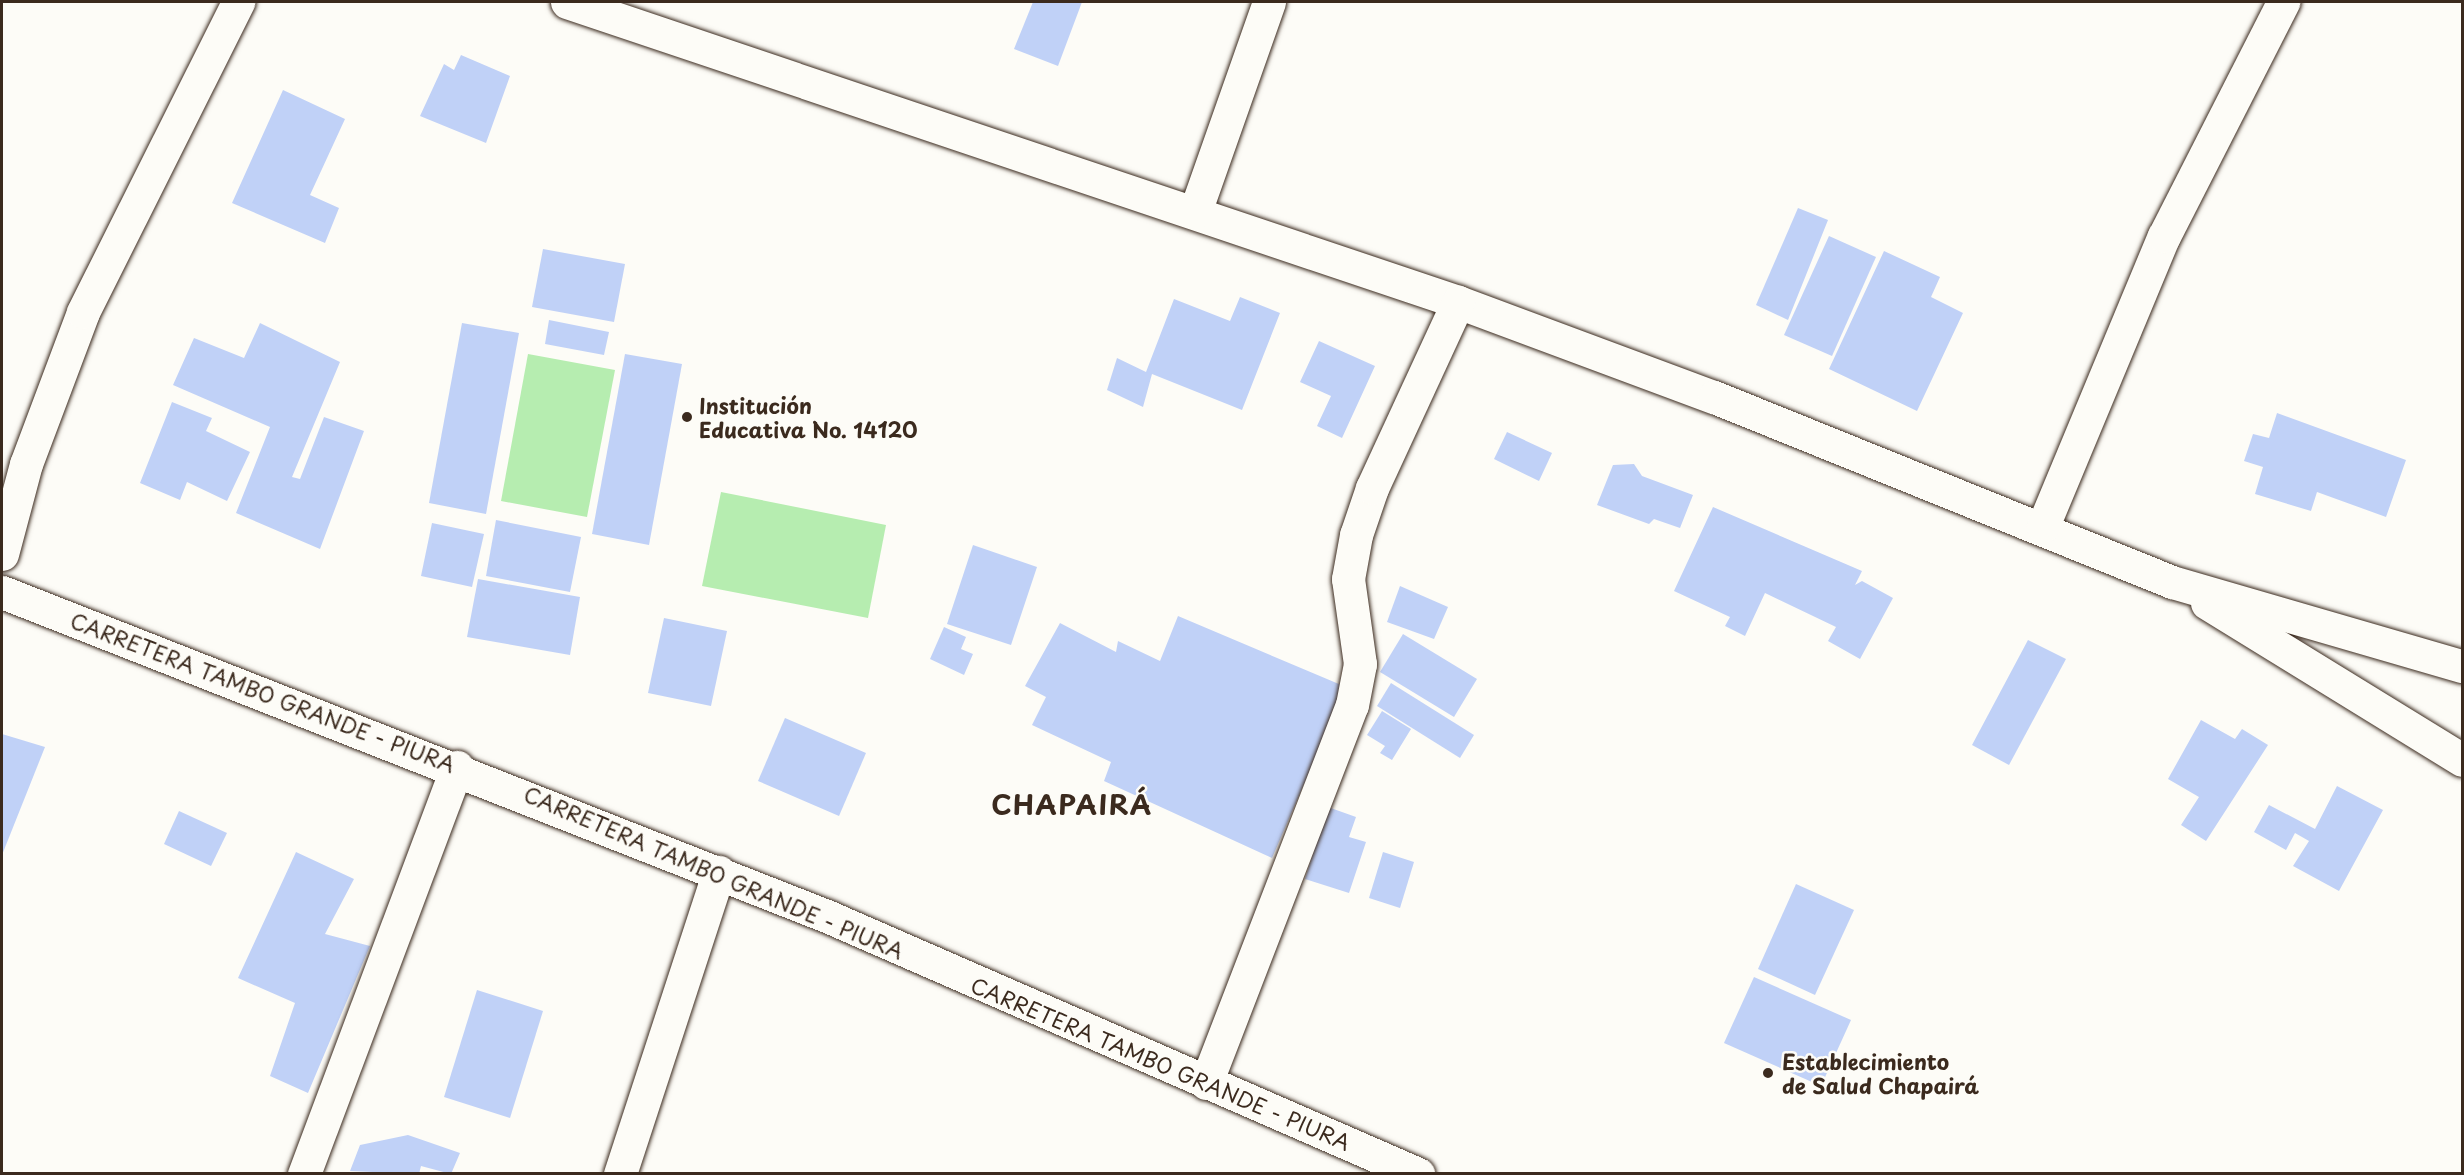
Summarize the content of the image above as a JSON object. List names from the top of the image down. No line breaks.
{"streets":{"street":["CARRETERA TAMBO GRANDE - PIURA"]},"districts":["CHAPAIRÁ"],"places":["Institución Educativa No. 14120","Establecimiento de Salud Chapairá"]}
